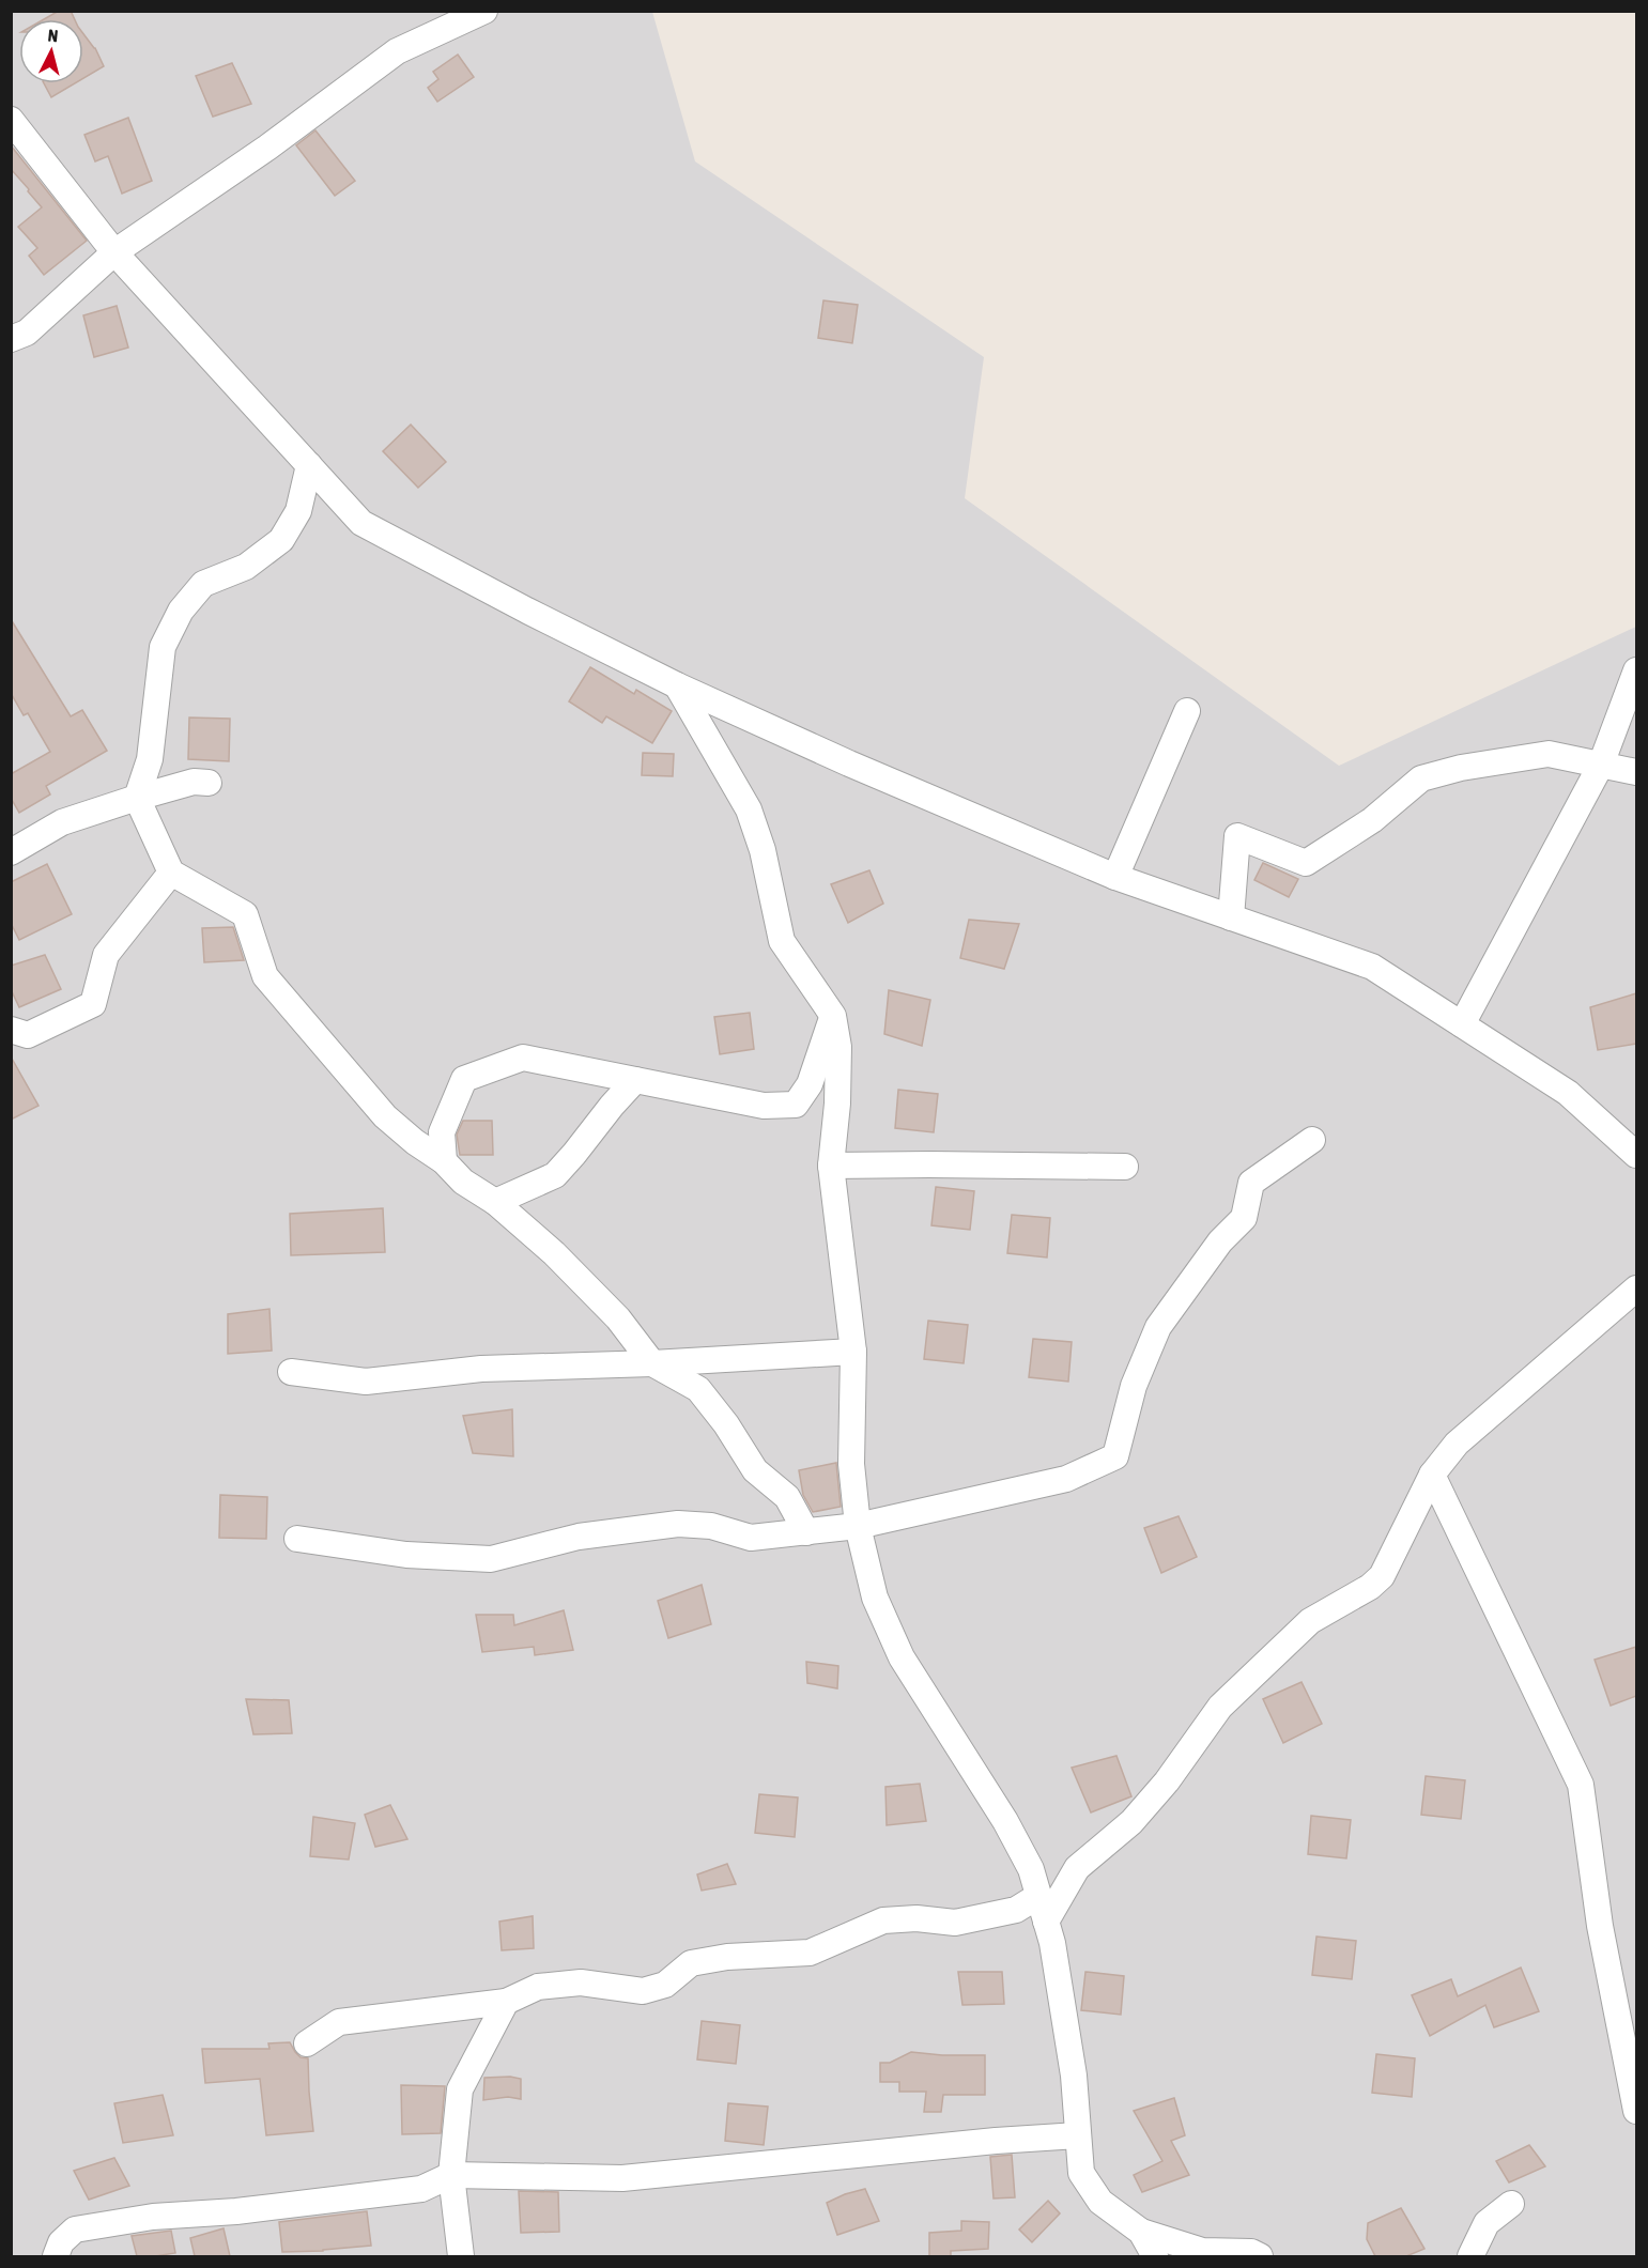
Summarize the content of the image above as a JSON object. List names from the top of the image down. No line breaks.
{"north":"top"}
